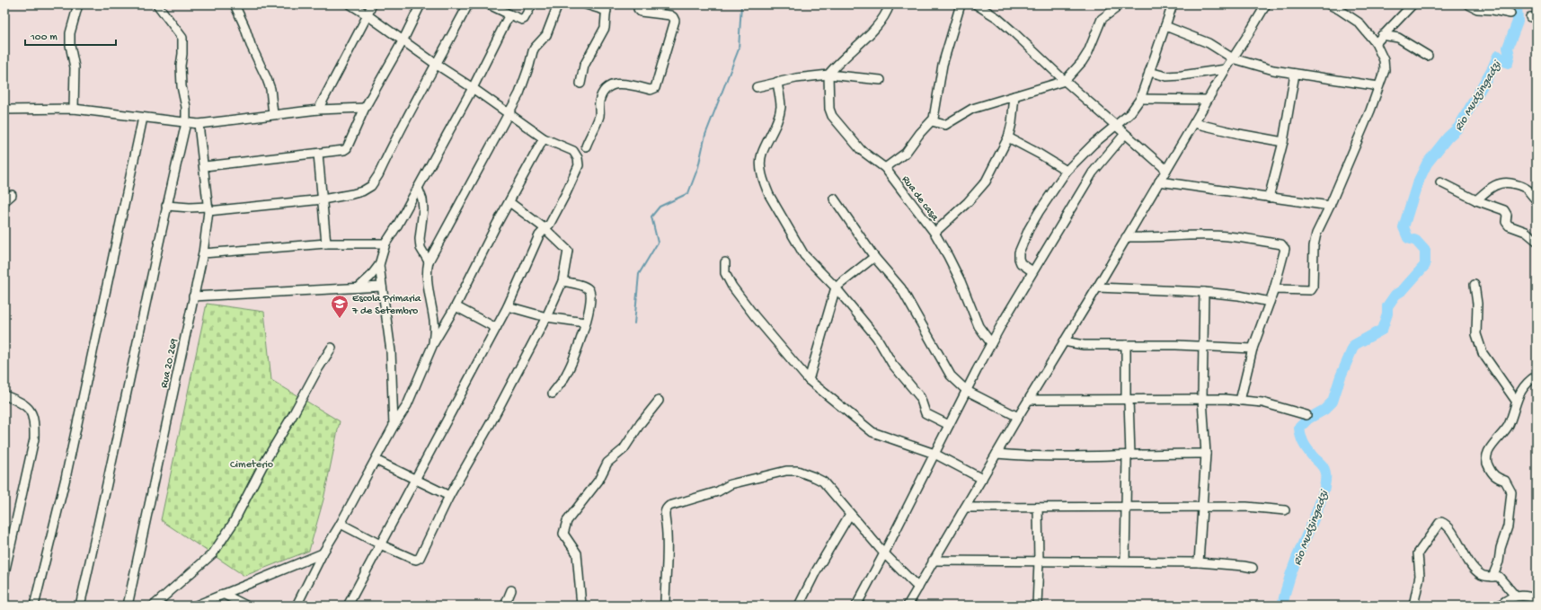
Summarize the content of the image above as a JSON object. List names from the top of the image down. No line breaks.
{"streets":{"street":["Rua de casa","Rua 20.269"]},"water":["Rio Mudzingadzi"],"parks":["Cimeterio"],"places":{"school or university":["Escola Primaria 7 de Setembro"]},"scale_bar":"100 m"}
